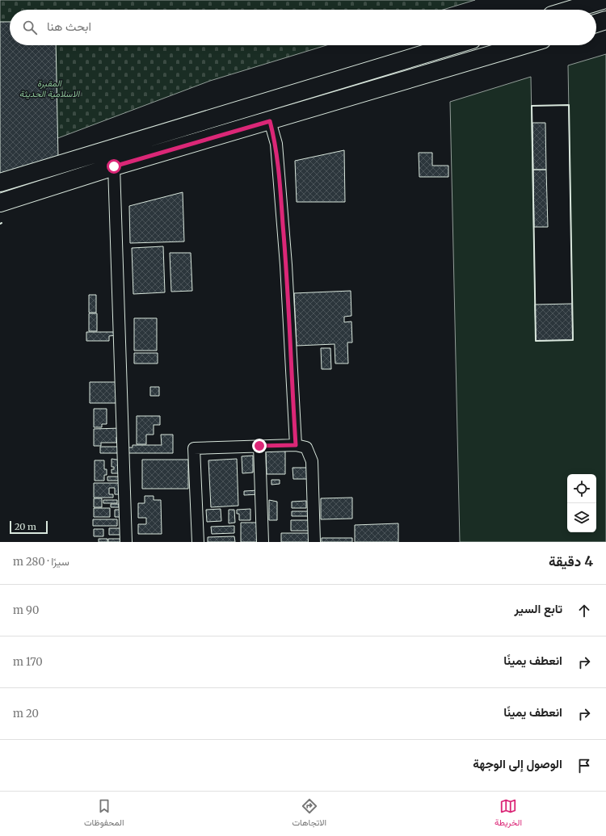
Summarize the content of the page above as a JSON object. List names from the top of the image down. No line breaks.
{"parks":["المقبرة الاسلامية الحديثة"],"scale_bar":"20 m","page":{"search":"ابحث هنا","scale":"20 m","heading":["4 دقيقة","سيرًا · 280 m"],"list":[["تابع السير","90 m"],["انعطف يمينًا","170 m"],["انعطف يمينًا","20 m"],"الوصول إلى الوجهة"],"nav":["الخريطة","الاتجاهات","المحفوظات"]}}
